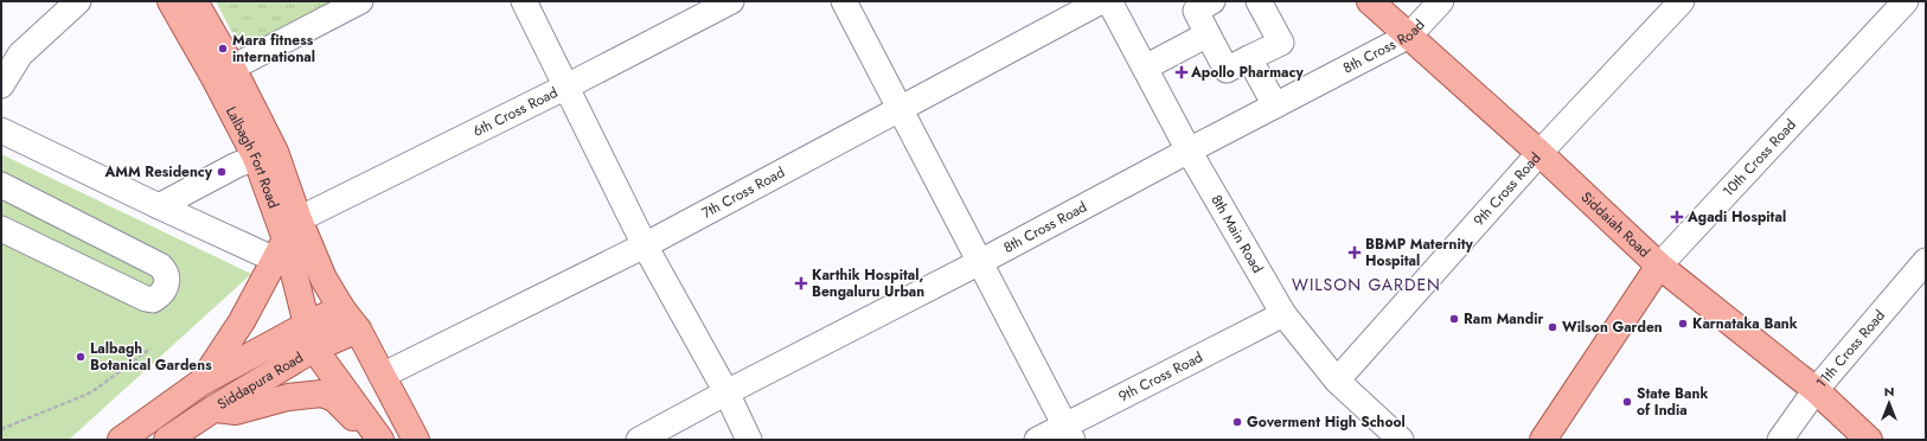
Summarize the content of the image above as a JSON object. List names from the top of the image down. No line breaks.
{"streets":{"main road":["Lalbagh Fort Road","10th Cross Road","Siddaiah Road","Siddapura Road"],"street":["8th Cross Road","6th Cross Road","9th Cross Road","7th Cross Road","8th Main Road","11th Cross Road"]},"crossings":[["8th Cross Road","Siddaiah Road"],["8th Cross Road","8th Main Road"],["6th Cross Road","Lalbagh Fort Road"],["Lalbagh Fort Road","7th Cross Road"],["Lalbagh Fort Road","Siddapura Road"],["10th Cross Road","Siddaiah Road"],["9th Cross Road","Siddaiah Road"],["9th Cross Road","8th Main Road"],["Siddaiah Road","11th Cross Road"]],"districts":["WILSON GARDEN"],"places":{"other":["Mara fitness international","AMM Residency","Ram Mandir","Karnataka Bank","Wilson Garden","Lalbagh Botanical Gardens","State Bank of India","Goverment High School"],"health":["Apollo Pharmacy","Agadi Hospital","BBMP Maternity Hospital","Karthik Hospital, Bengaluru Urban"]},"north":"top"}
